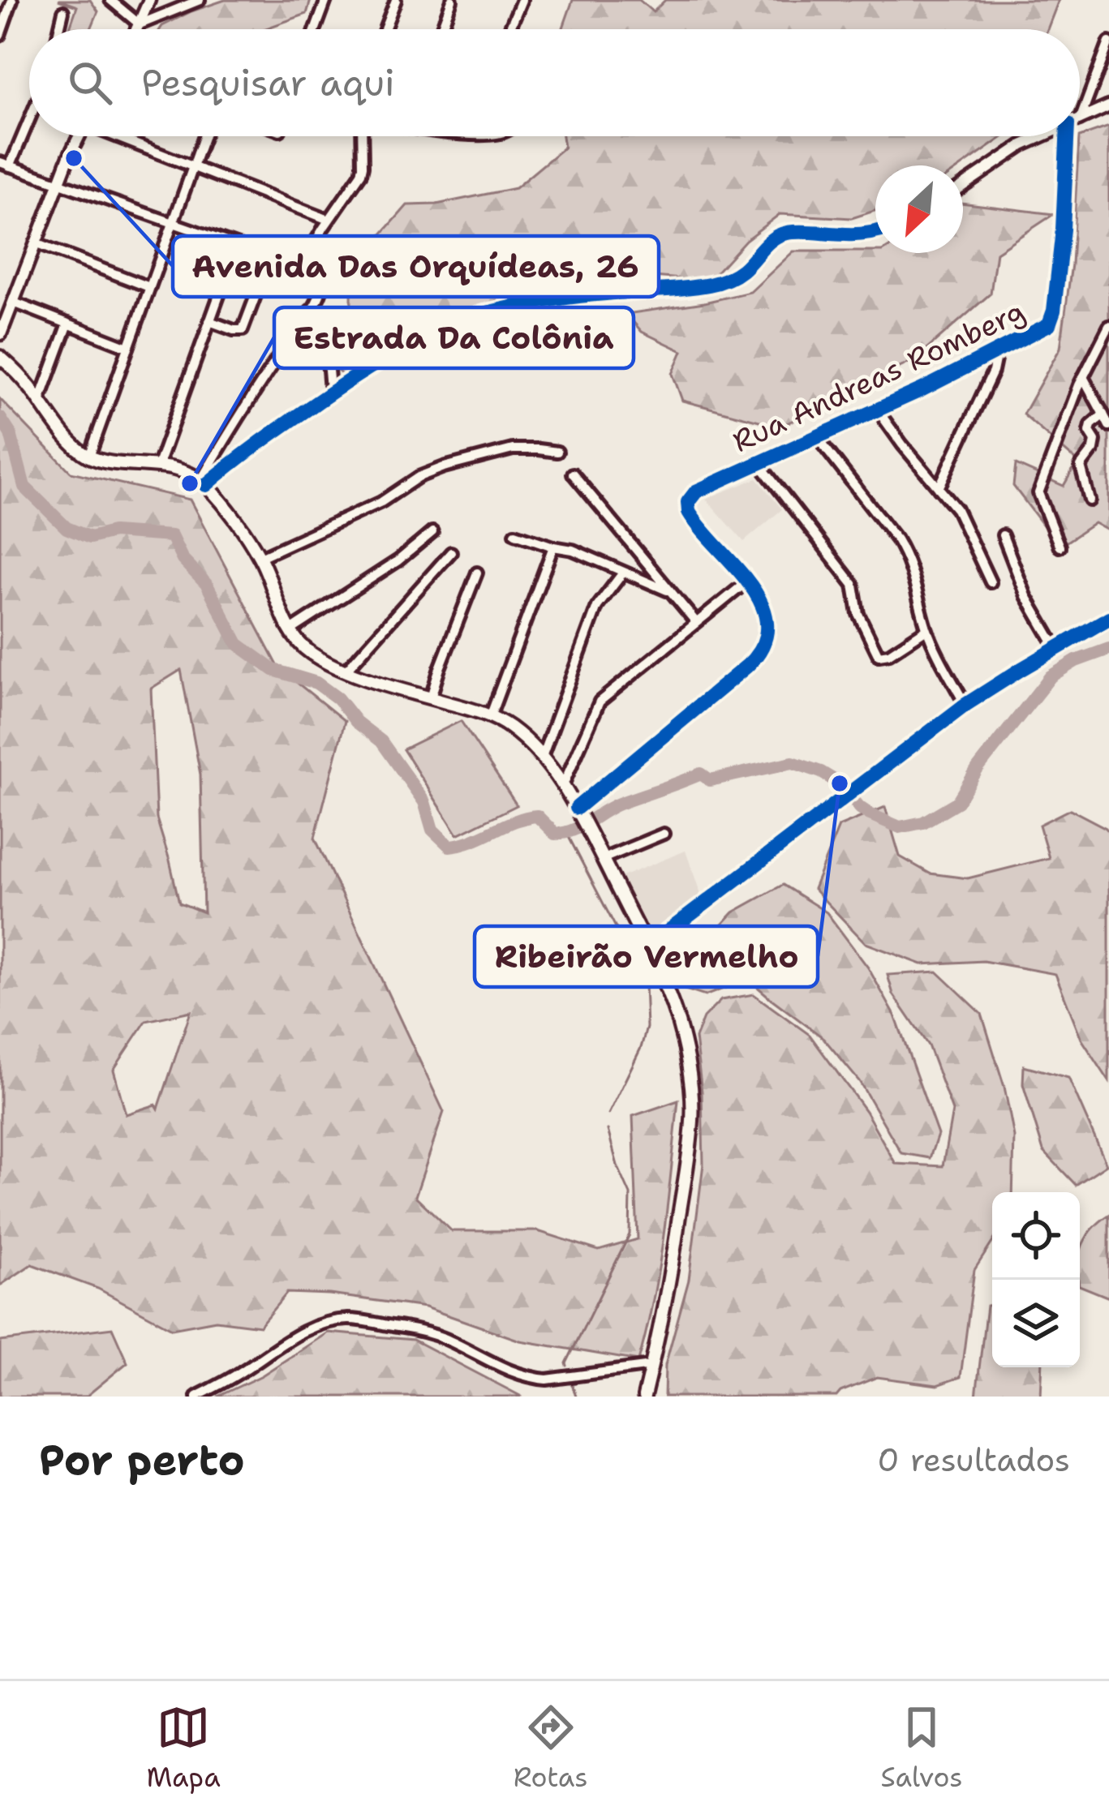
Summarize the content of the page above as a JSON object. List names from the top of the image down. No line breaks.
{"streets":{"street":["Rua Andreas Romberg"]},"places":["Avenida Das Orquídeas, 26","Estrada Da Colônia","Ribeirão Vermelho"],"north":"bottom left","page":{"search":"Pesquisar aqui","heading":["Por perto","0 resultados"],"nav":["Mapa","Rotas","Salvos"]}}
